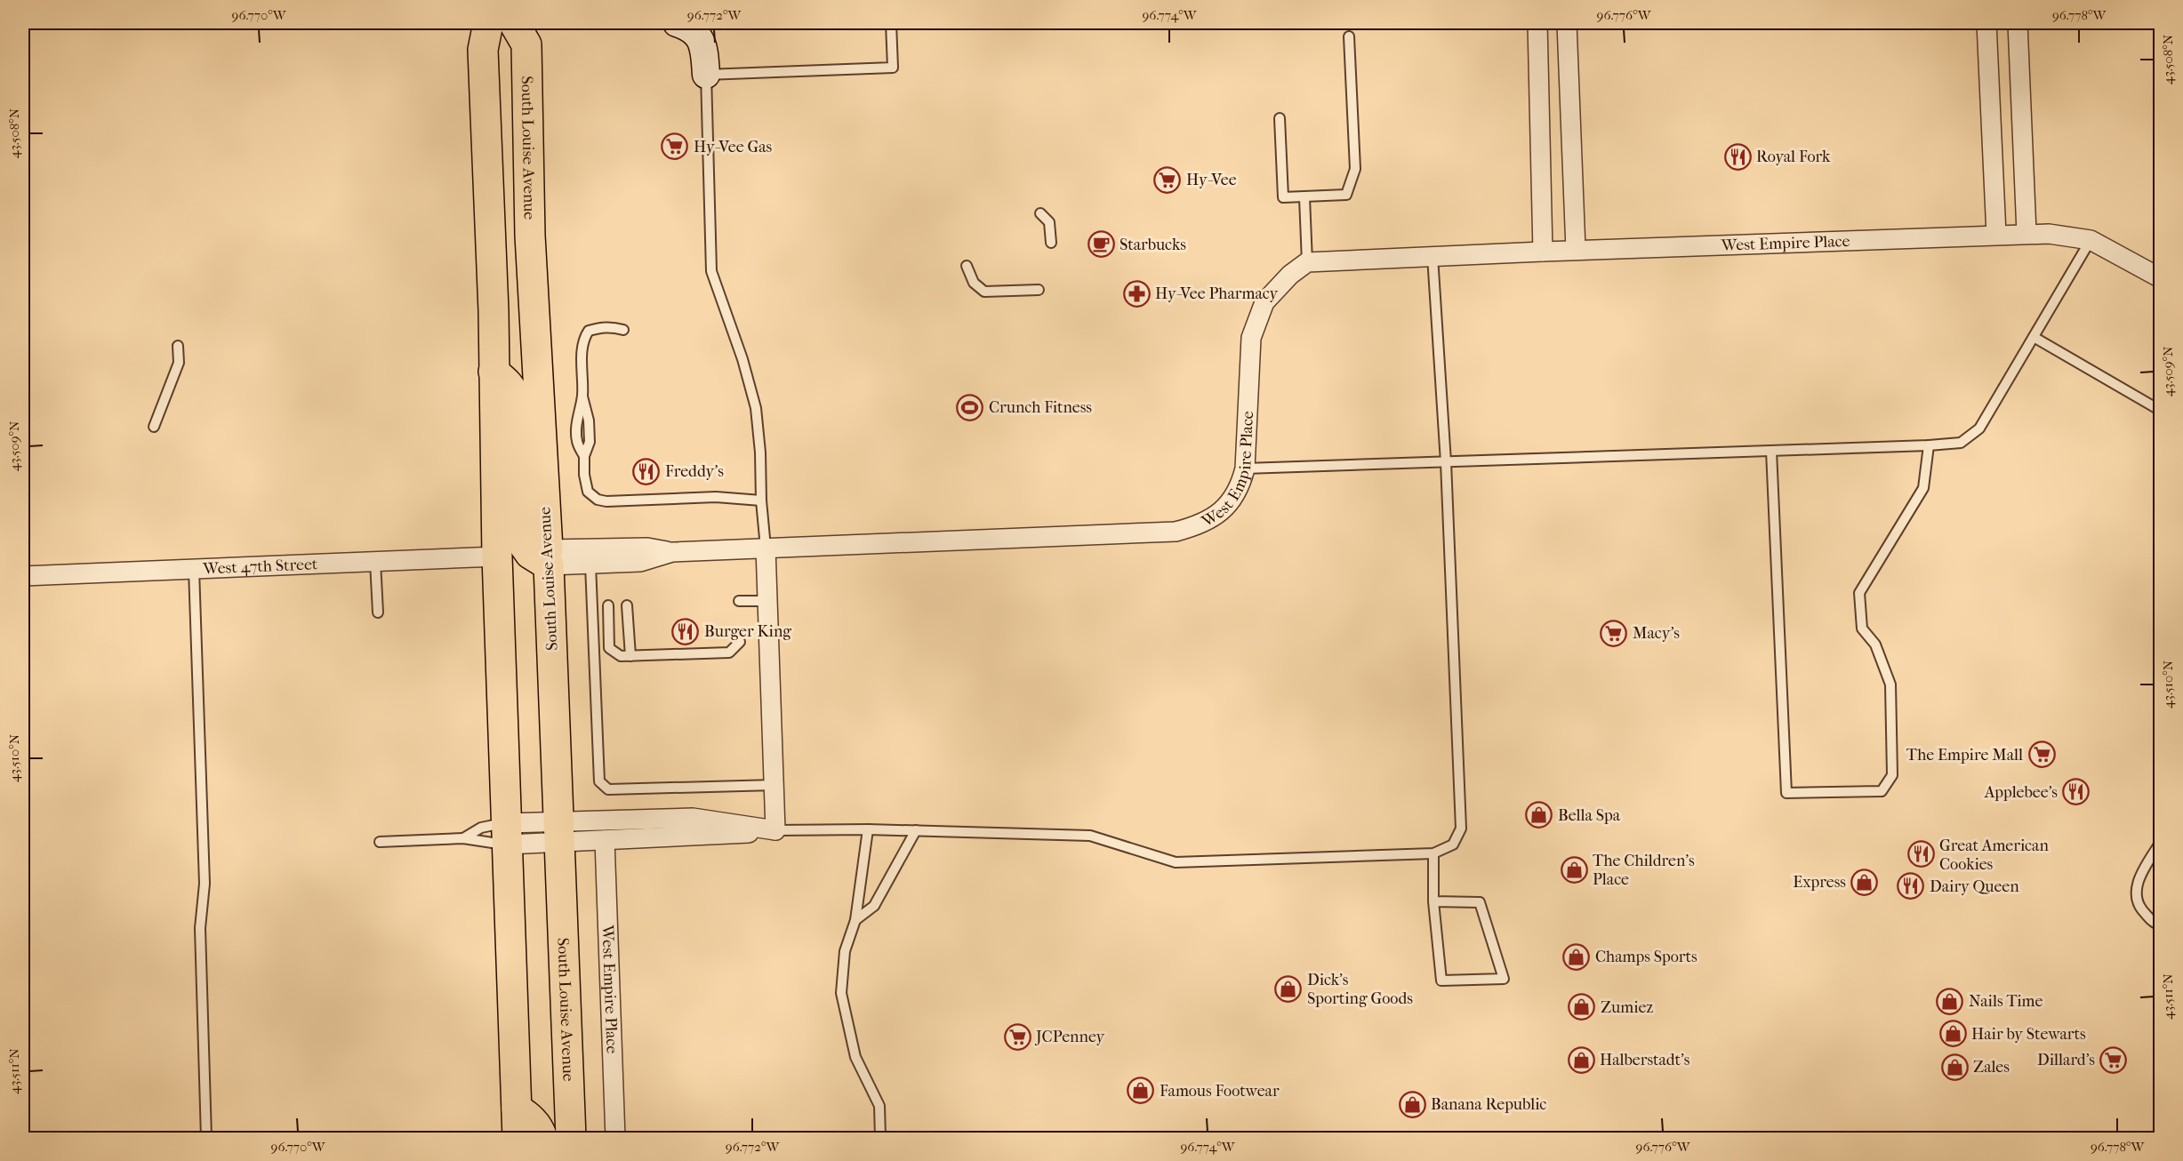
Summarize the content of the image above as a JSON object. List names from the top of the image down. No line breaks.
{"streets":{"main road":["South Louise Avenue"],"street":["West Empire Place","West 47th Street"]},"crossings":[["South Louise Avenue","West Empire Place"]],"places":{"supermarket":["Hy-Vee Gas","Hy-Vee","Macy's","The Empire Mall","JCPenney","Dillard's"],"restaurant":["Royal Fork","Freddy's","Burger King","Applebee's","Great American Cookies","Dairy Queen"],"cafe":["Starbucks"],"pharmacy":["Hy-Vee Pharmacy"],"sports":["Crunch Fitness"],"shop":["Bella Spa","The Children's Place","Express","Champs Sports","Dick's Sporting Goods","Nails Time","Zumiez","Hair by Stewarts","Halberstadt's","Zales","Famous Footwear","Banana Republic"]},"coordinates":["96.770°W","96.772°W","96.774°W","96.776°W","96.778°W","43.508°N","43.509°N","43.510°N","43.511°N"]}
